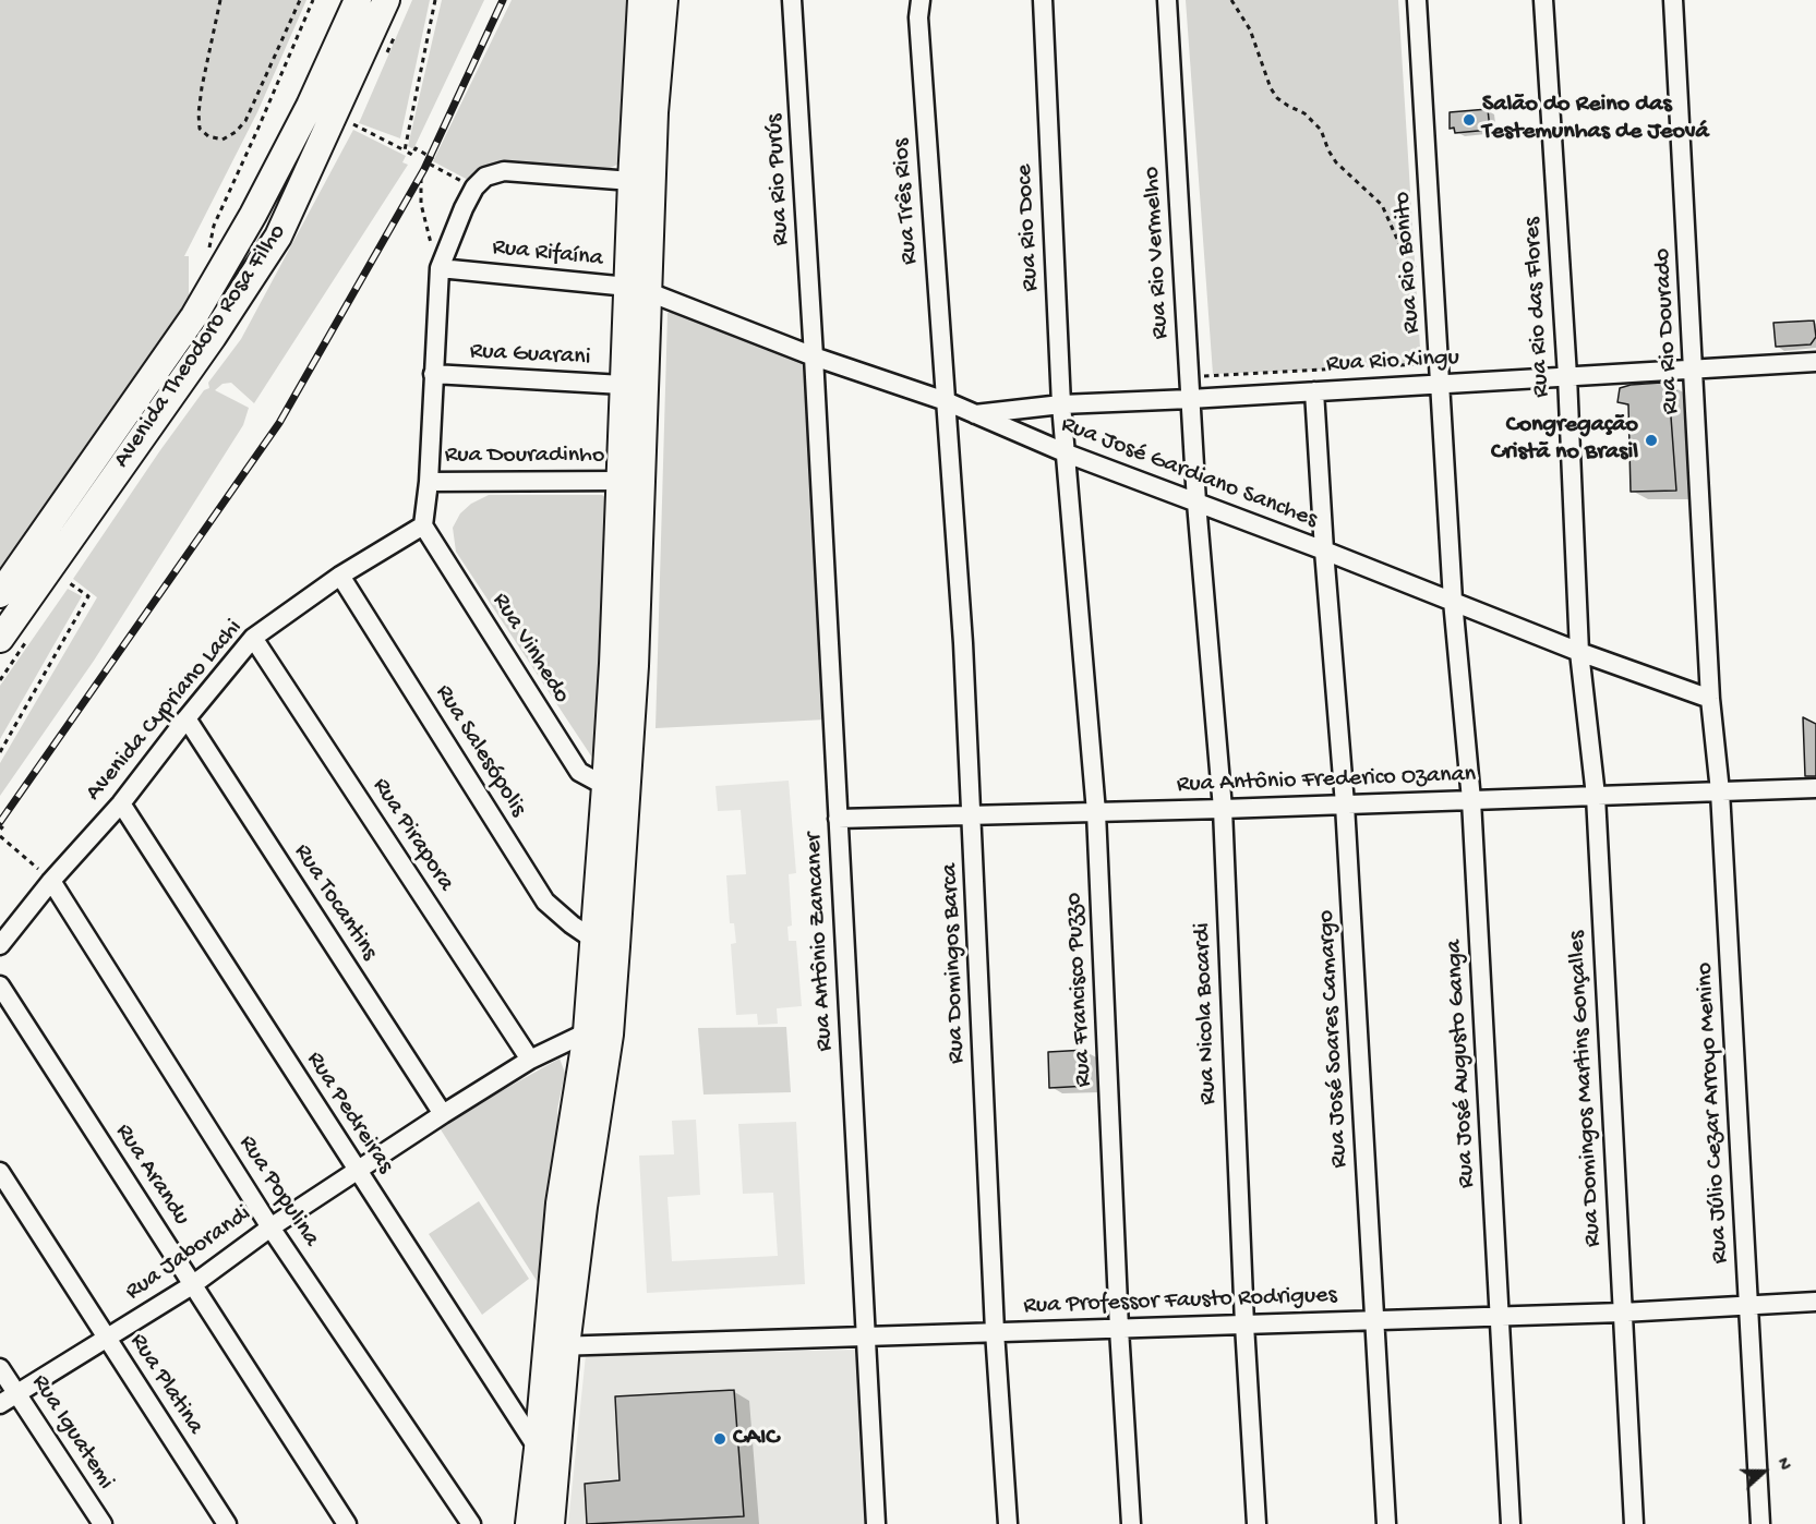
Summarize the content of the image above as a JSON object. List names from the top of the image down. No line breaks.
{"streets":{"main road":["Avenida Theodoro Rosa Filho"],"street":["Rua Rio Purús","Rua Três Rios","Rua Rio Doce","Rua Rio Vermelho","Rua Rifaína","Rua Rio Bonito","Rua Rio das Flores","Rua Rio Dourado","Rua Guarani","Rua Rio Xingu","Rua Douradinho","Rua José Gardiano Sanches","Rua Vinhedo","Avenida Cypriano Lachi","Rua Salesópolis","Rua Antônio Frederico Ozanan","Rua Pirapora","Rua Tocantins","Rua Antônio Zancaner","Rua Domingos Barca","Rua Francisco Puzzo","Rua Nicola Bocardi","Rua José Soares Camargo","Rua José Augusto Ganga","Rua Domingos Martins Gonçalles","Rua Pedreiras","Rua Júlio Cezar Arroyo Menino","Rua Arandu","Rua Populina","Rua Jaborandi","Rua Professor Fausto Rodrigues","Rua Platina","Rua Iguatemi"]},"crossings":[["Rua Rio Purús","Rua José Gardiano Sanches"],["Rua Rio Purús","Rua Antônio Zancaner"],["Rua Três Rios","Rua José Gardiano Sanches"],["Rua Três Rios","Rua Domingos Barca"],["Rua Rio Doce","Rua Rio Xingu"],["Rua Rio Doce","Rua José Gardiano Sanches"],["Rua Rio Doce","Rua Francisco Puzzo"],["Rua Rio Vermelho","Rua Rio Xingu"],["Rua Rio Vermelho","Rua José Gardiano Sanches"],["Rua Rio Vermelho","Rua Nicola Bocardi"],["Rua Rifaína","Rua José Gardiano Sanches"],["Rua Rio Bonito","Rua Rio Xingu"],["Rua Rio Bonito","Rua José Gardiano Sanches"],["Rua Rio Bonito","Rua José Augusto Ganga"],["Rua Rio das Flores","Rua Rio Xingu"],["Rua Rio das Flores","Rua José Gardiano Sanches"],["Rua Rio das Flores","Rua Domingos Martins Gonçalles"],["Rua Rio Dourado","Rua Rio Xingu"],["Rua Rio Dourado","Rua José Gardiano Sanches"],["Rua Rio Dourado","Rua Júlio Cezar Arroyo Menino"],["Rua Rio Xingu","Rua José Gardiano Sanches"],["Rua Rio Xingu","Rua José Soares Camargo"],["Rua José Gardiano Sanches","Rua Antônio Zancaner"],["Rua José Gardiano Sanches","Rua Domingos Barca"],["Rua José Gardiano Sanches","Rua Francisco Puzzo"],["Rua José Gardiano Sanches","Rua Nicola Bocardi"],["Rua José Gardiano Sanches","Rua José Soares Camargo"],["Rua José Gardiano Sanches","Rua José Augusto Ganga"],["Rua José Gardiano Sanches","Rua Domingos Martins Gonçalles"],["Rua José Gardiano Sanches","Rua Júlio Cezar Arroyo Menino"],["Rua Vinhedo","Avenida Cypriano Lachi"],["Avenida Cypriano Lachi","Rua Salesópolis"],["Avenida Cypriano Lachi","Rua Pirapora"],["Avenida Cypriano Lachi","Rua Tocantins"],["Avenida Cypriano Lachi","Rua Pedreiras"],["Avenida Cypriano Lachi","Rua Populina"],["Rua Antônio Frederico Ozanan","Rua Antônio Zancaner"],["Rua Antônio Frederico Ozanan","Rua Domingos Barca"],["Rua Antônio Frederico Ozanan","Rua Francisco Puzzo"],["Rua Antônio Frederico Ozanan","Rua Nicola Bocardi"],["Rua Antônio Frederico Ozanan","Rua José Soares Camargo"],["Rua Antônio Frederico Ozanan","Rua José Augusto Ganga"],["Rua Antônio Frederico Ozanan","Rua Domingos Martins Gonçalles"],["Rua Antônio Frederico Ozanan","Rua Júlio Cezar Arroyo Menino"],["Rua Pirapora","Rua Jaborandi"],["Rua Tocantins","Rua Jaborandi"],["Rua Antônio Zancaner","Rua Professor Fausto Rodrigues"],["Rua Domingos Barca","Rua Professor Fausto Rodrigues"],["Rua Francisco Puzzo","Rua Professor Fausto Rodrigues"],["Rua Nicola Bocardi","Rua Professor Fausto Rodrigues"],["Rua José Soares Camargo","Rua Professor Fausto Rodrigues"],["Rua José Augusto Ganga","Rua Professor Fausto Rodrigues"],["Rua Domingos Martins Gonçalles","Rua Professor Fausto Rodrigues"],["Rua Pedreiras","Rua Jaborandi"],["Rua Júlio Cezar Arroyo Menino","Rua Professor Fausto Rodrigues"],["Rua Arandu","Rua Jaborandi"],["Rua Populina","Rua Jaborandi"],["Rua Jaborandi","Rua Platina"],["Rua Jaborandi","Rua Iguatemi"]],"places":["Salão do Reino das Testemunhas de Jeová","Congregação Cristã no Brasil","CAIC"],"north":"right"}
